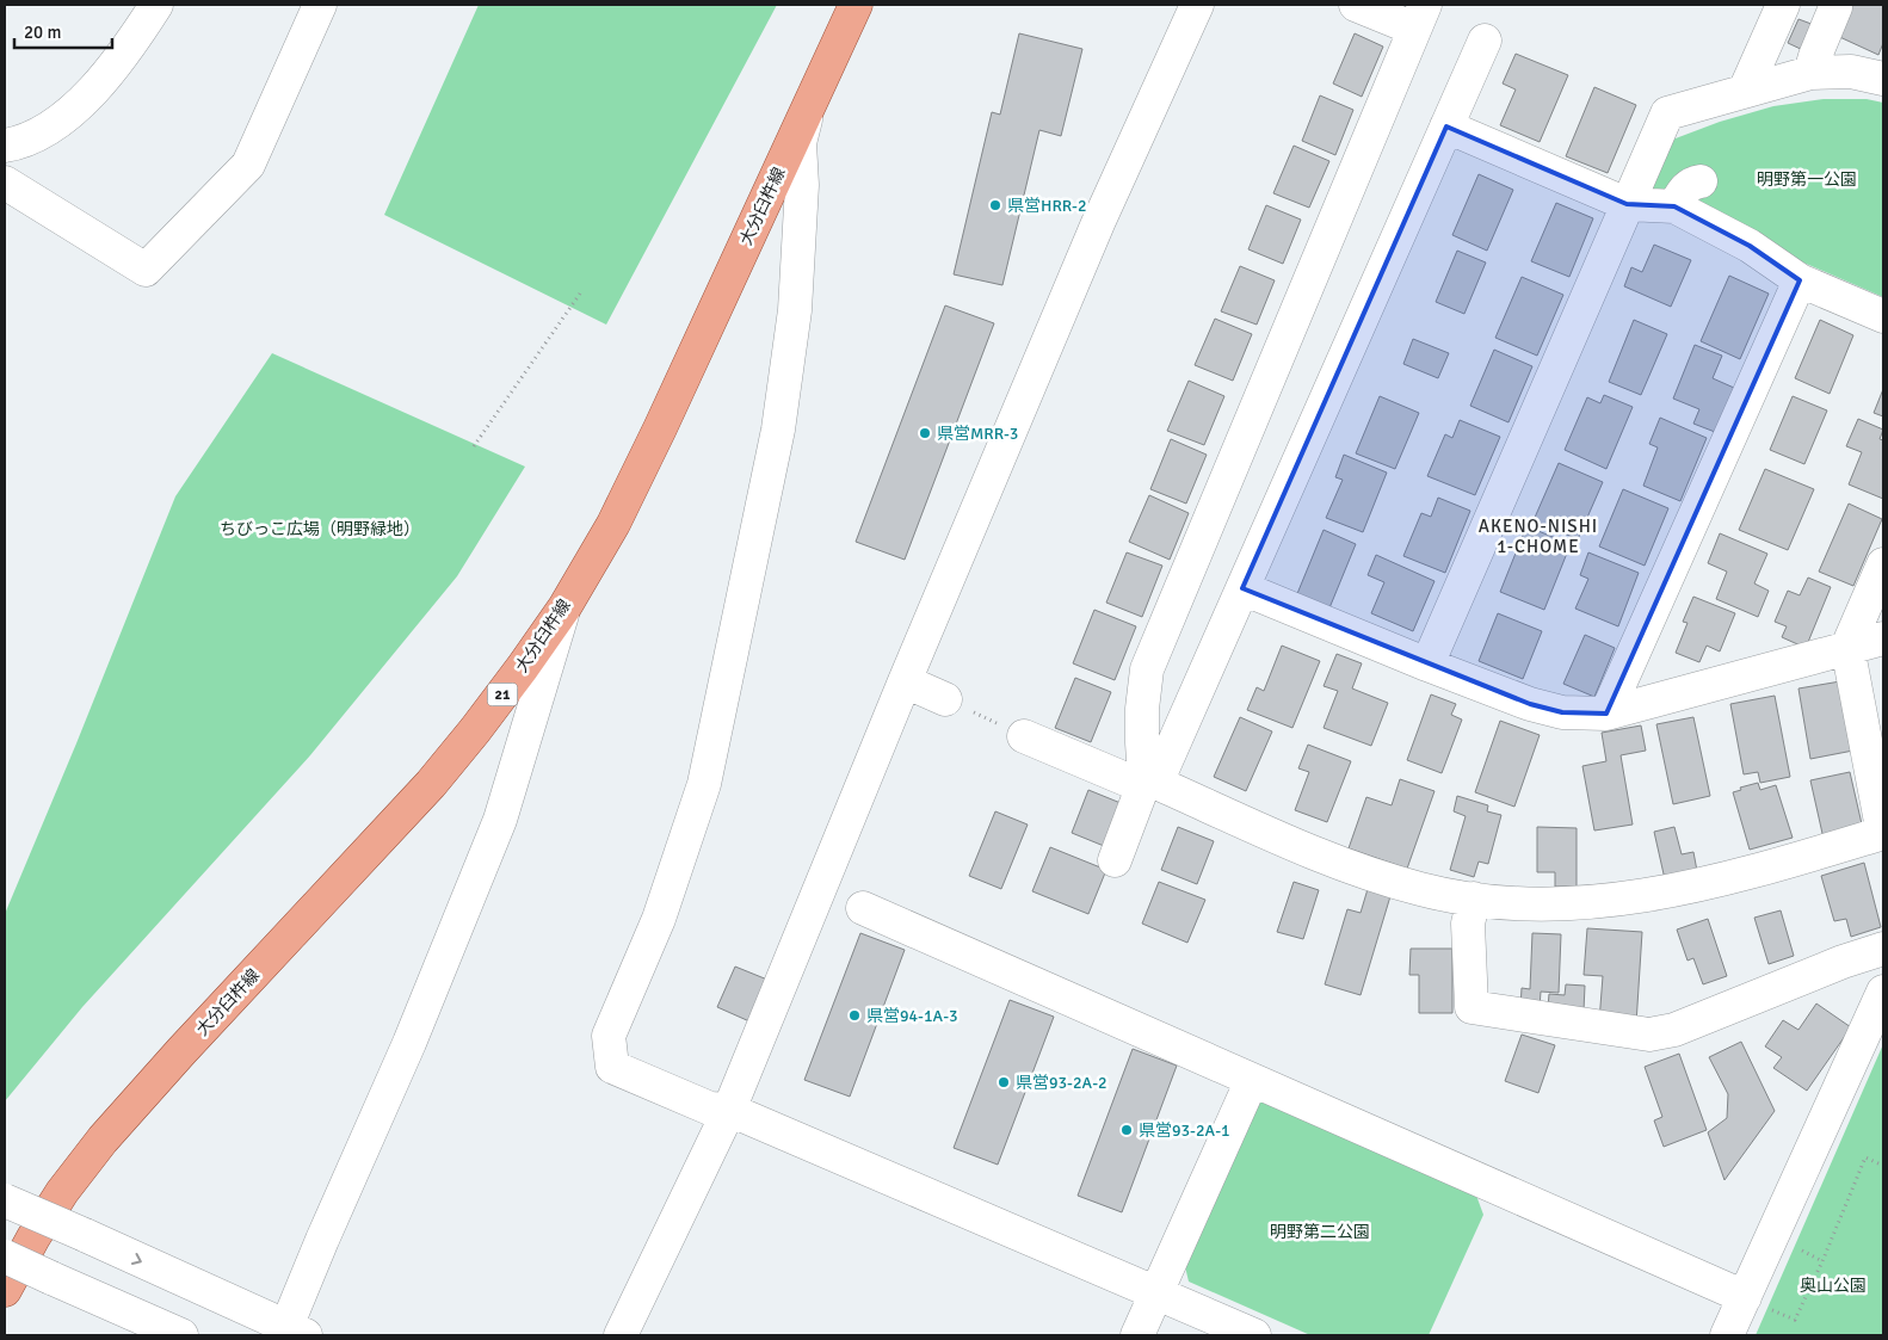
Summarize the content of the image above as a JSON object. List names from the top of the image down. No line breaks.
{"streets":{"main road":["大分臼杵線","21"]},"districts":["AKENO-NISHI 1-CHOME"],"parks":["明野第一公園","ちびっこ広場（明野緑地）","明野第二公園","奥山公園"],"places":["県営HRR-2","県営MRR-3","県営94-1A-3","県営93-2A-2","県営93-2A-1"],"scale_bar":"20 m"}
